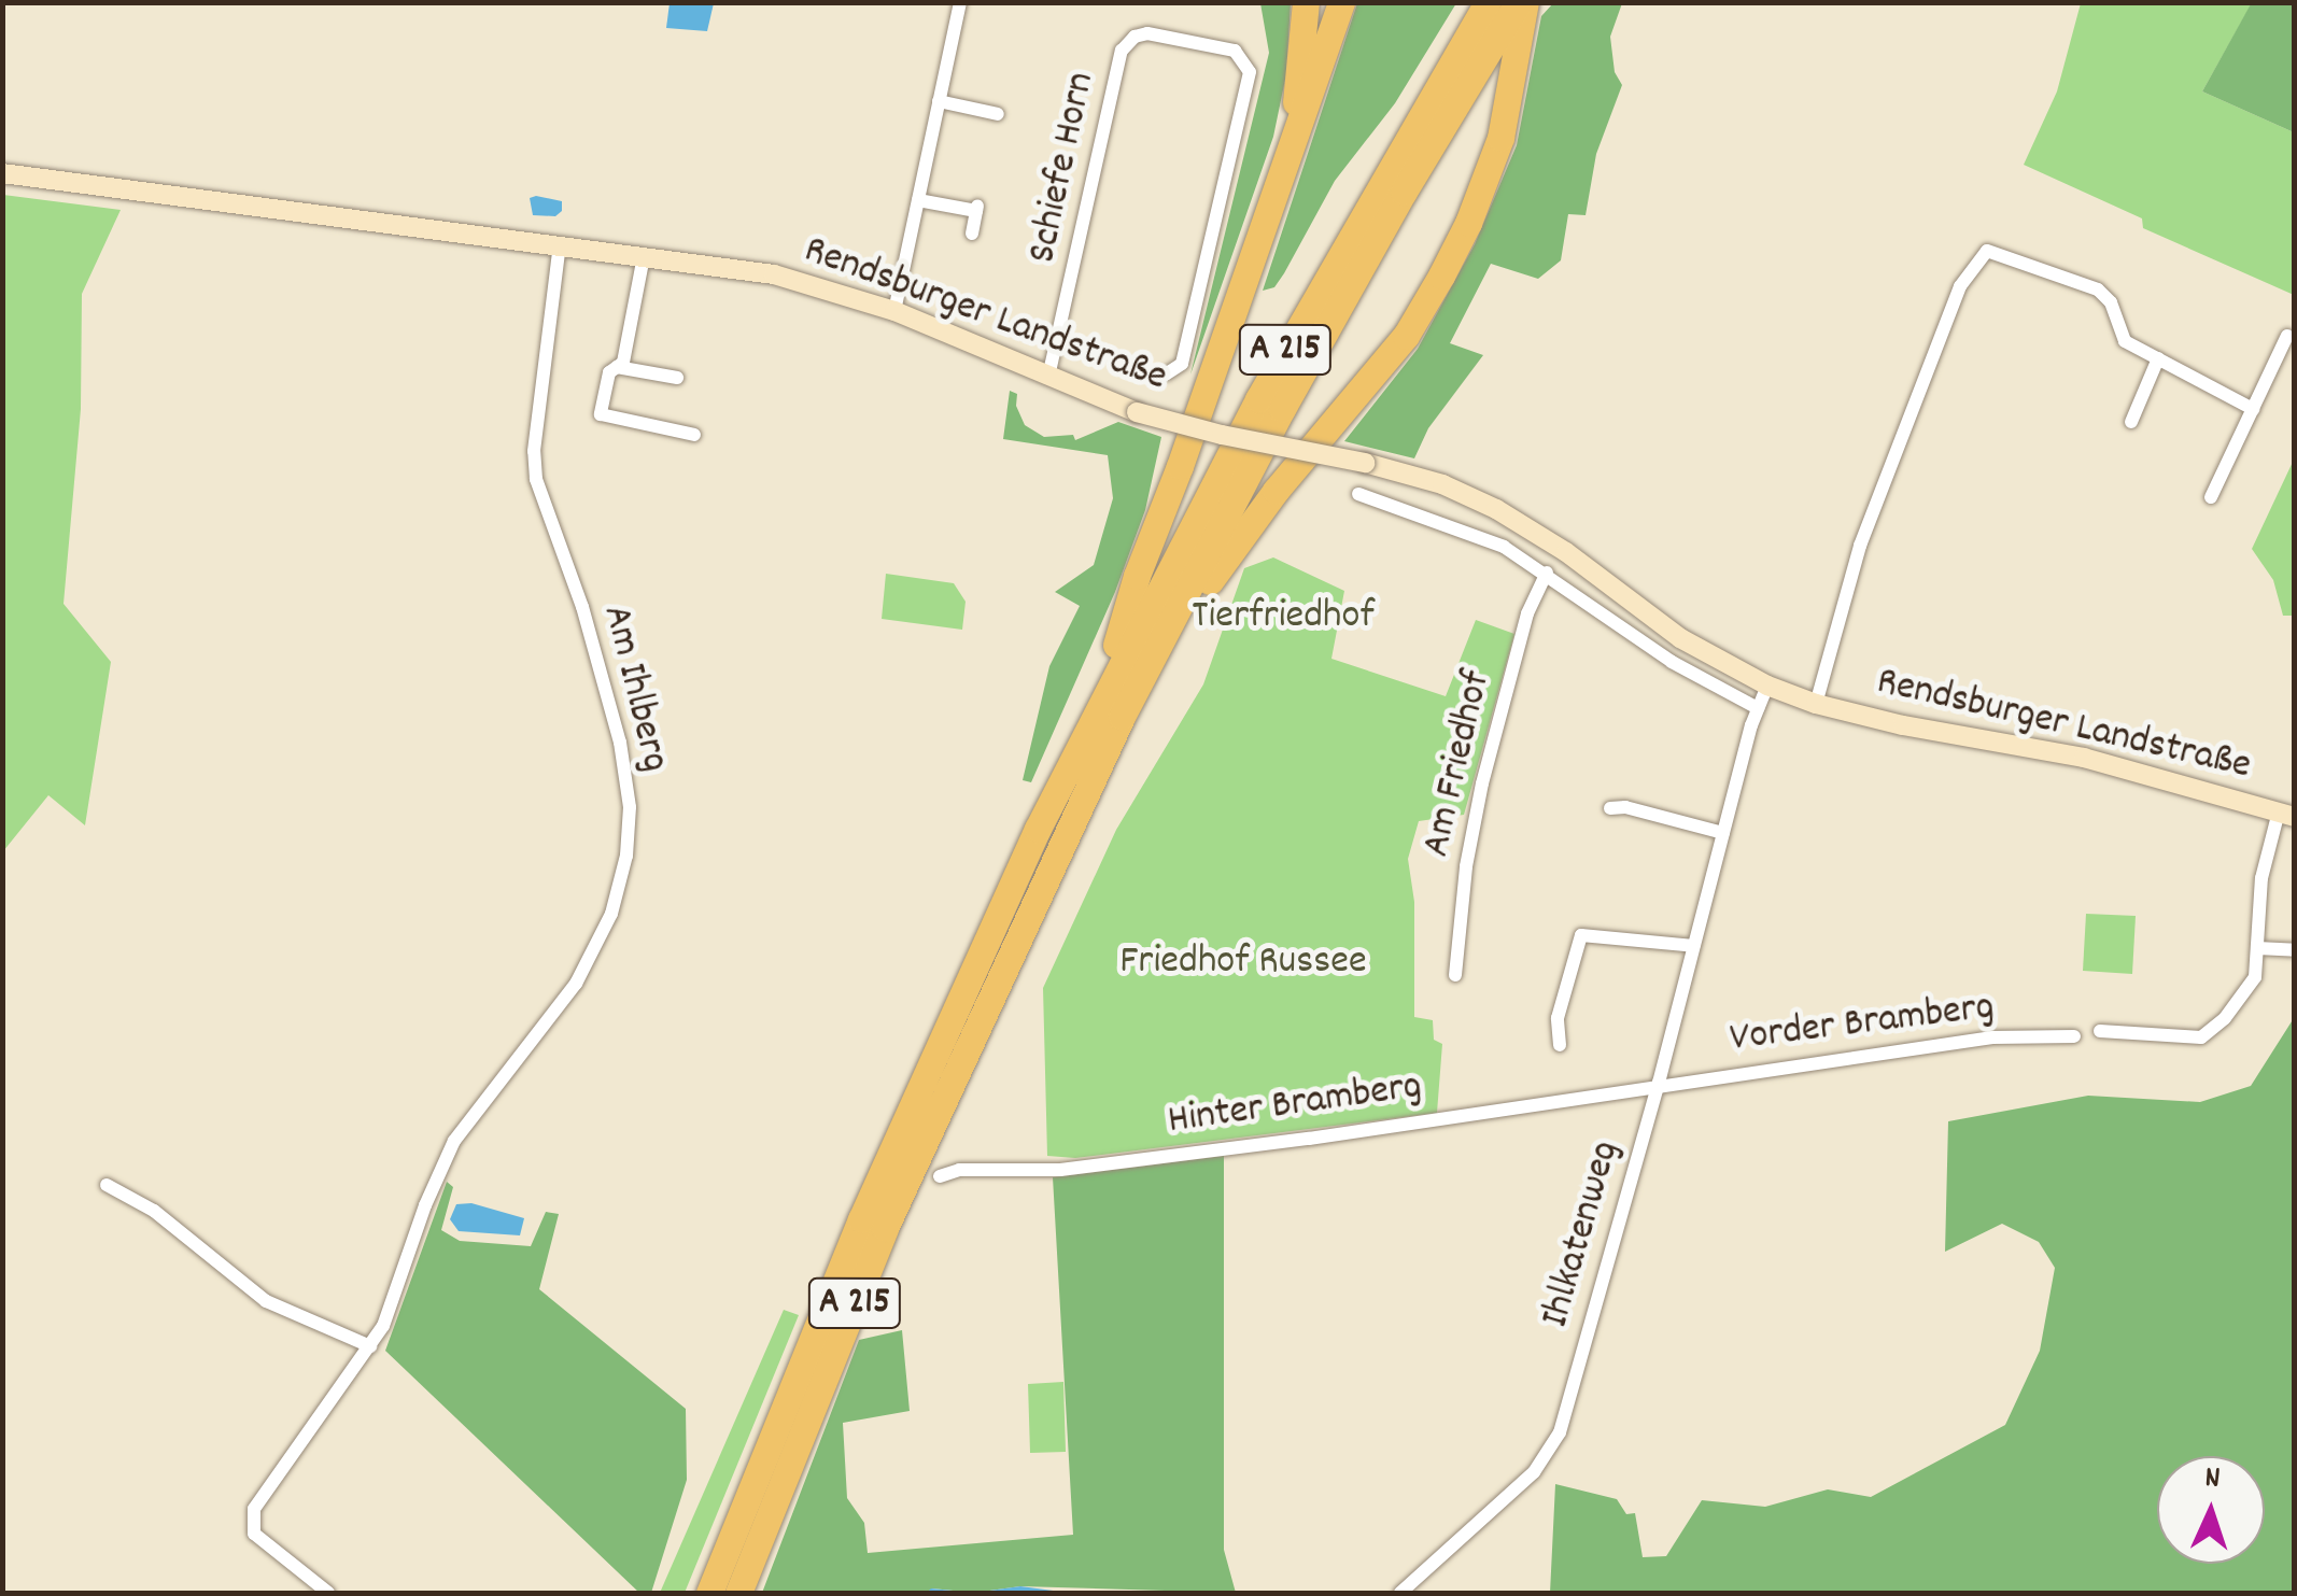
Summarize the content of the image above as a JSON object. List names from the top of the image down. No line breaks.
{"streets":{"highway":["A 215"],"street":["Schiefe Horn","Rendsburger Landstraße","Am Ihlberg","Am Friedhof","Vorder Bramberg","Hinter Bramberg","Ihlkatenweg"]},"crossings":[["Schiefe Horn","Rendsburger Landstraße"],["Rendsburger Landstraße","Am Ihlberg"],["Rendsburger Landstraße","Ihlkatenweg"],["Vorder Bramberg","Hinter Bramberg"],["Vorder Bramberg","Ihlkatenweg"],["Hinter Bramberg","Ihlkatenweg"]],"parks":["Tierfriedhof","Friedhof Russee"],"north":"top"}
